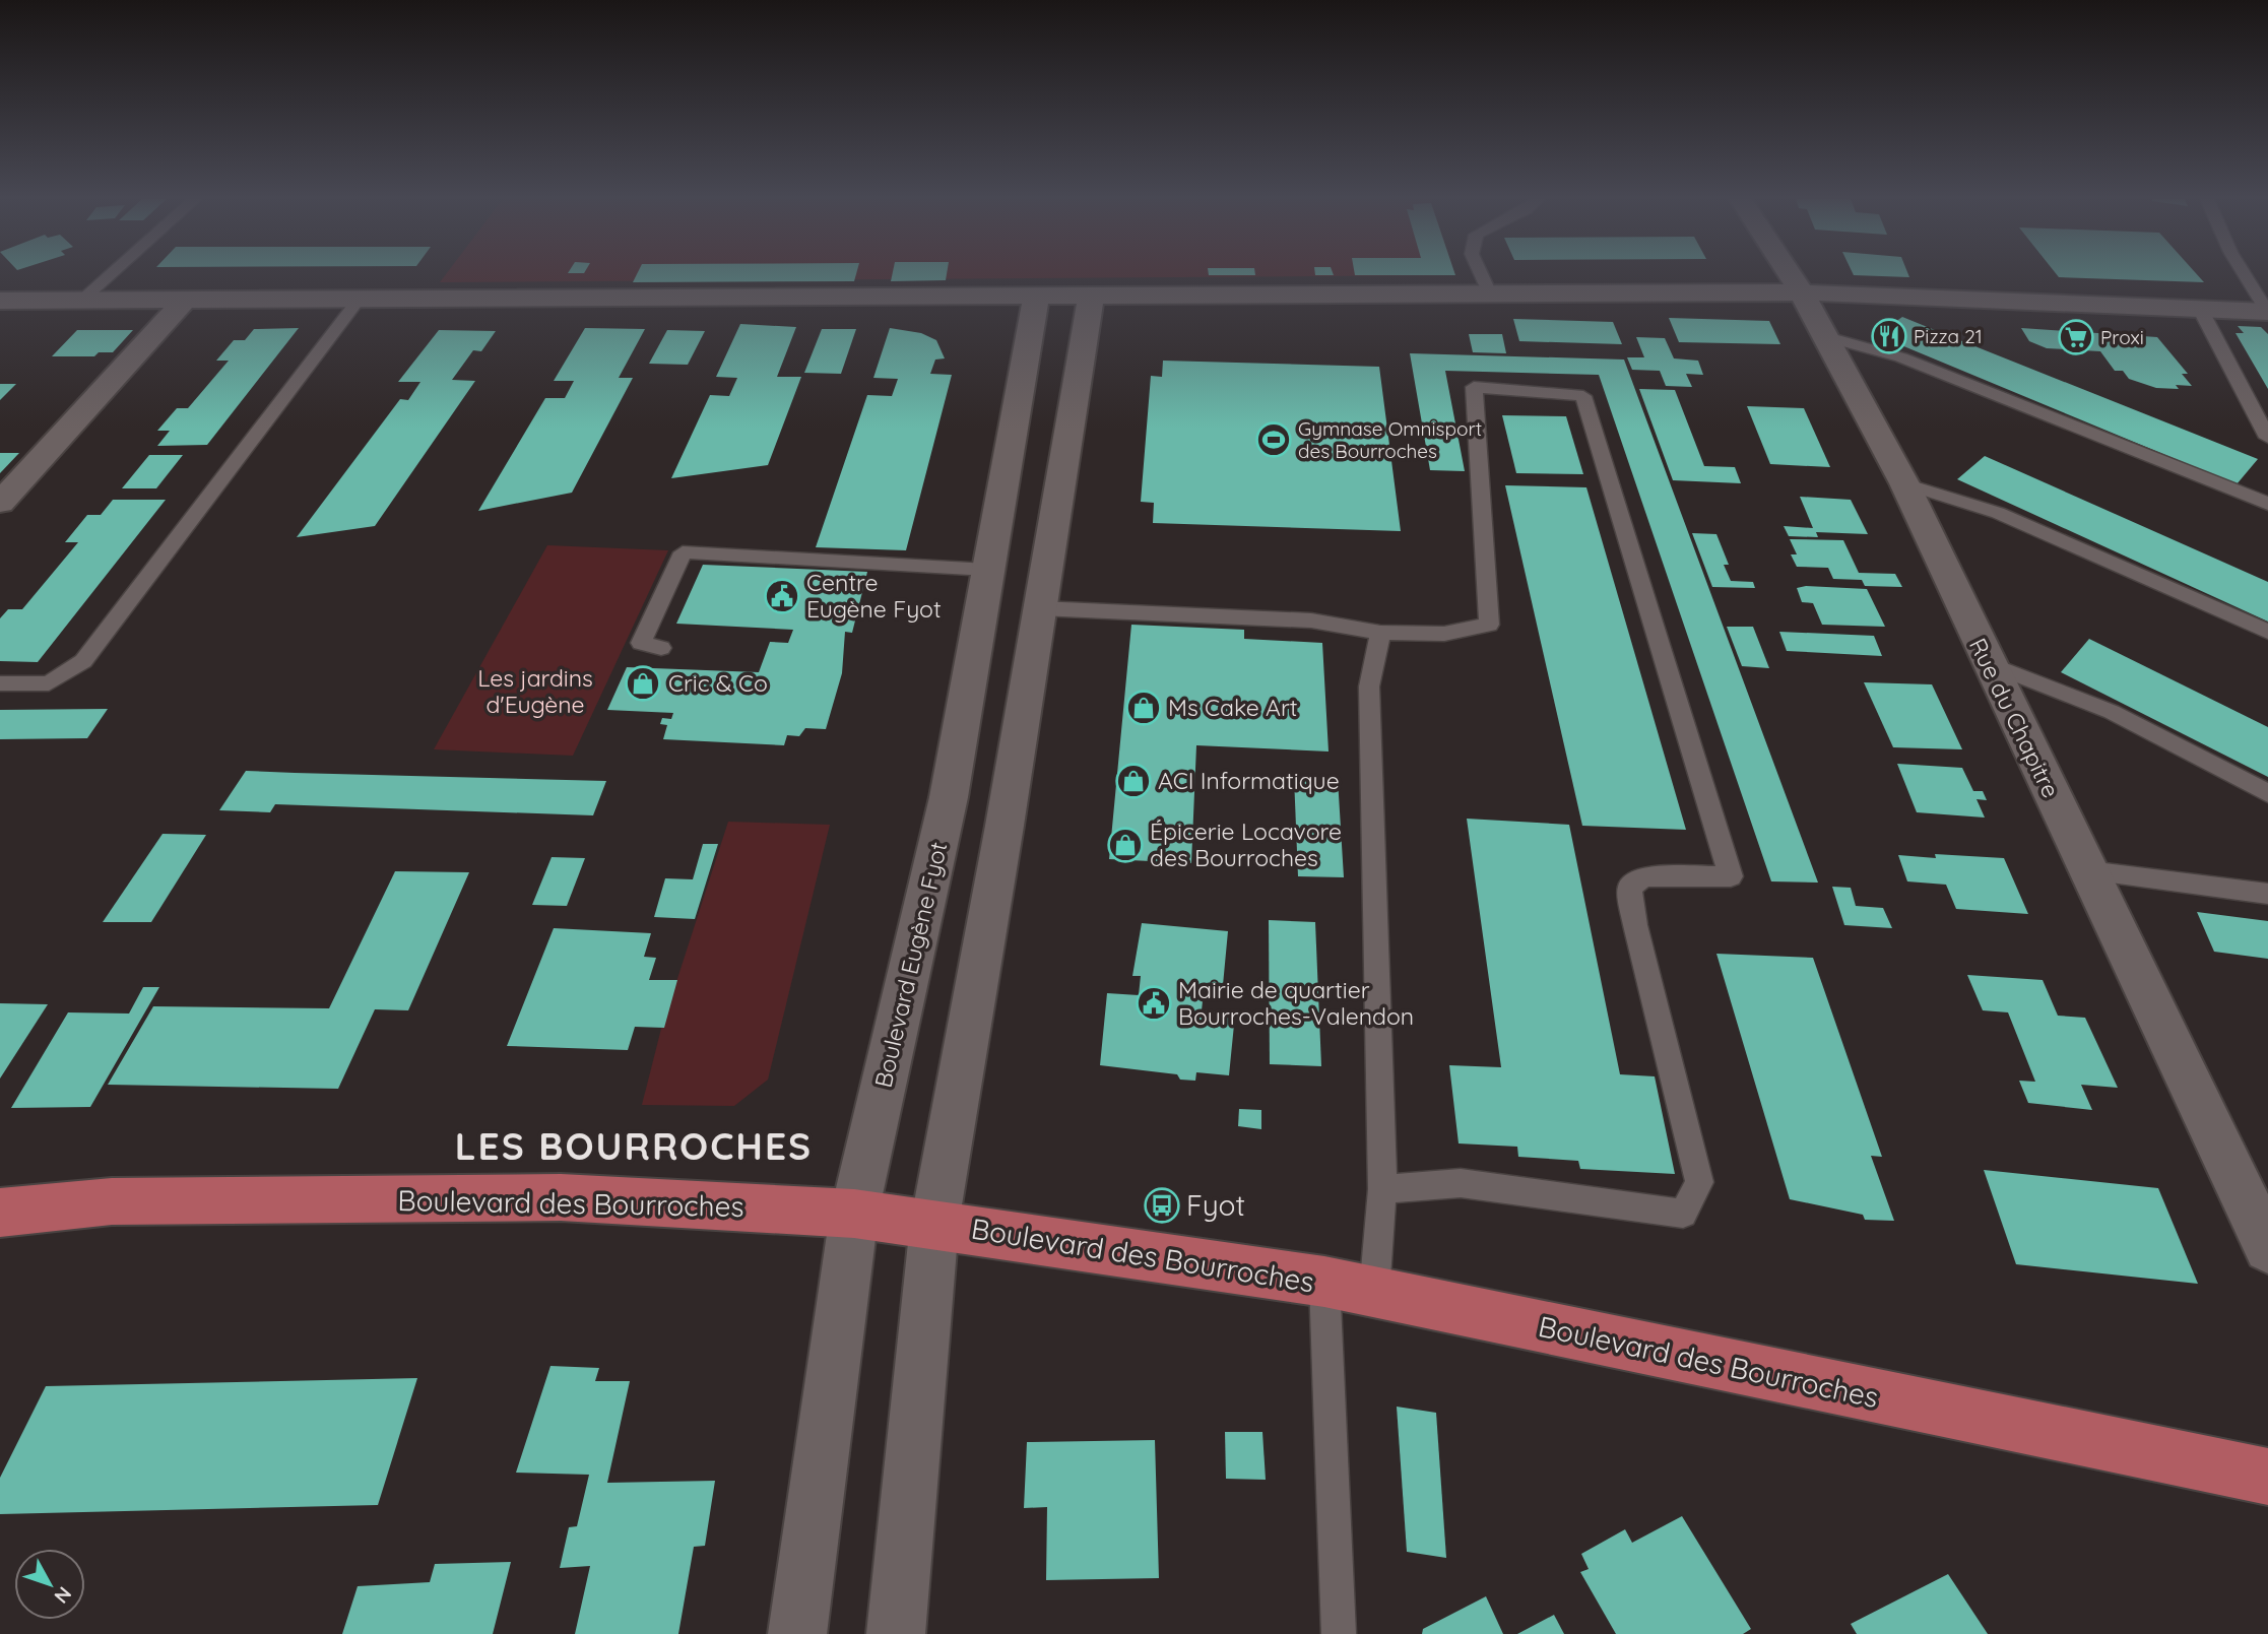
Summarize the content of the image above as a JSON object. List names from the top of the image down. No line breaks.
{"streets":{"main road":["Boulevard des Bourroches"],"street":["Rue du Chapitre","Boulevard Eugène Fyot"]},"crossings":[["Boulevard Eugène Fyot","Boulevard des Bourroches"]],"districts":["LES BOURROCHES"],"parks":["Les jardins d'Eugène"],"places":{"restaurant":["Pizza 21"],"supermarket":["Proxi"],"sports":["Gymnase Omnisport des Bourroches"],"public building":["Centre Eugène Fyot","Mairie de quartier Bourroches-Valendon"],"shop":["Cric & Co","Ms Cake Art","ACI Informatique","Épicerie Locavore des Bourroches"],"bus stop":["Fyot"]},"north":"bottom right"}
